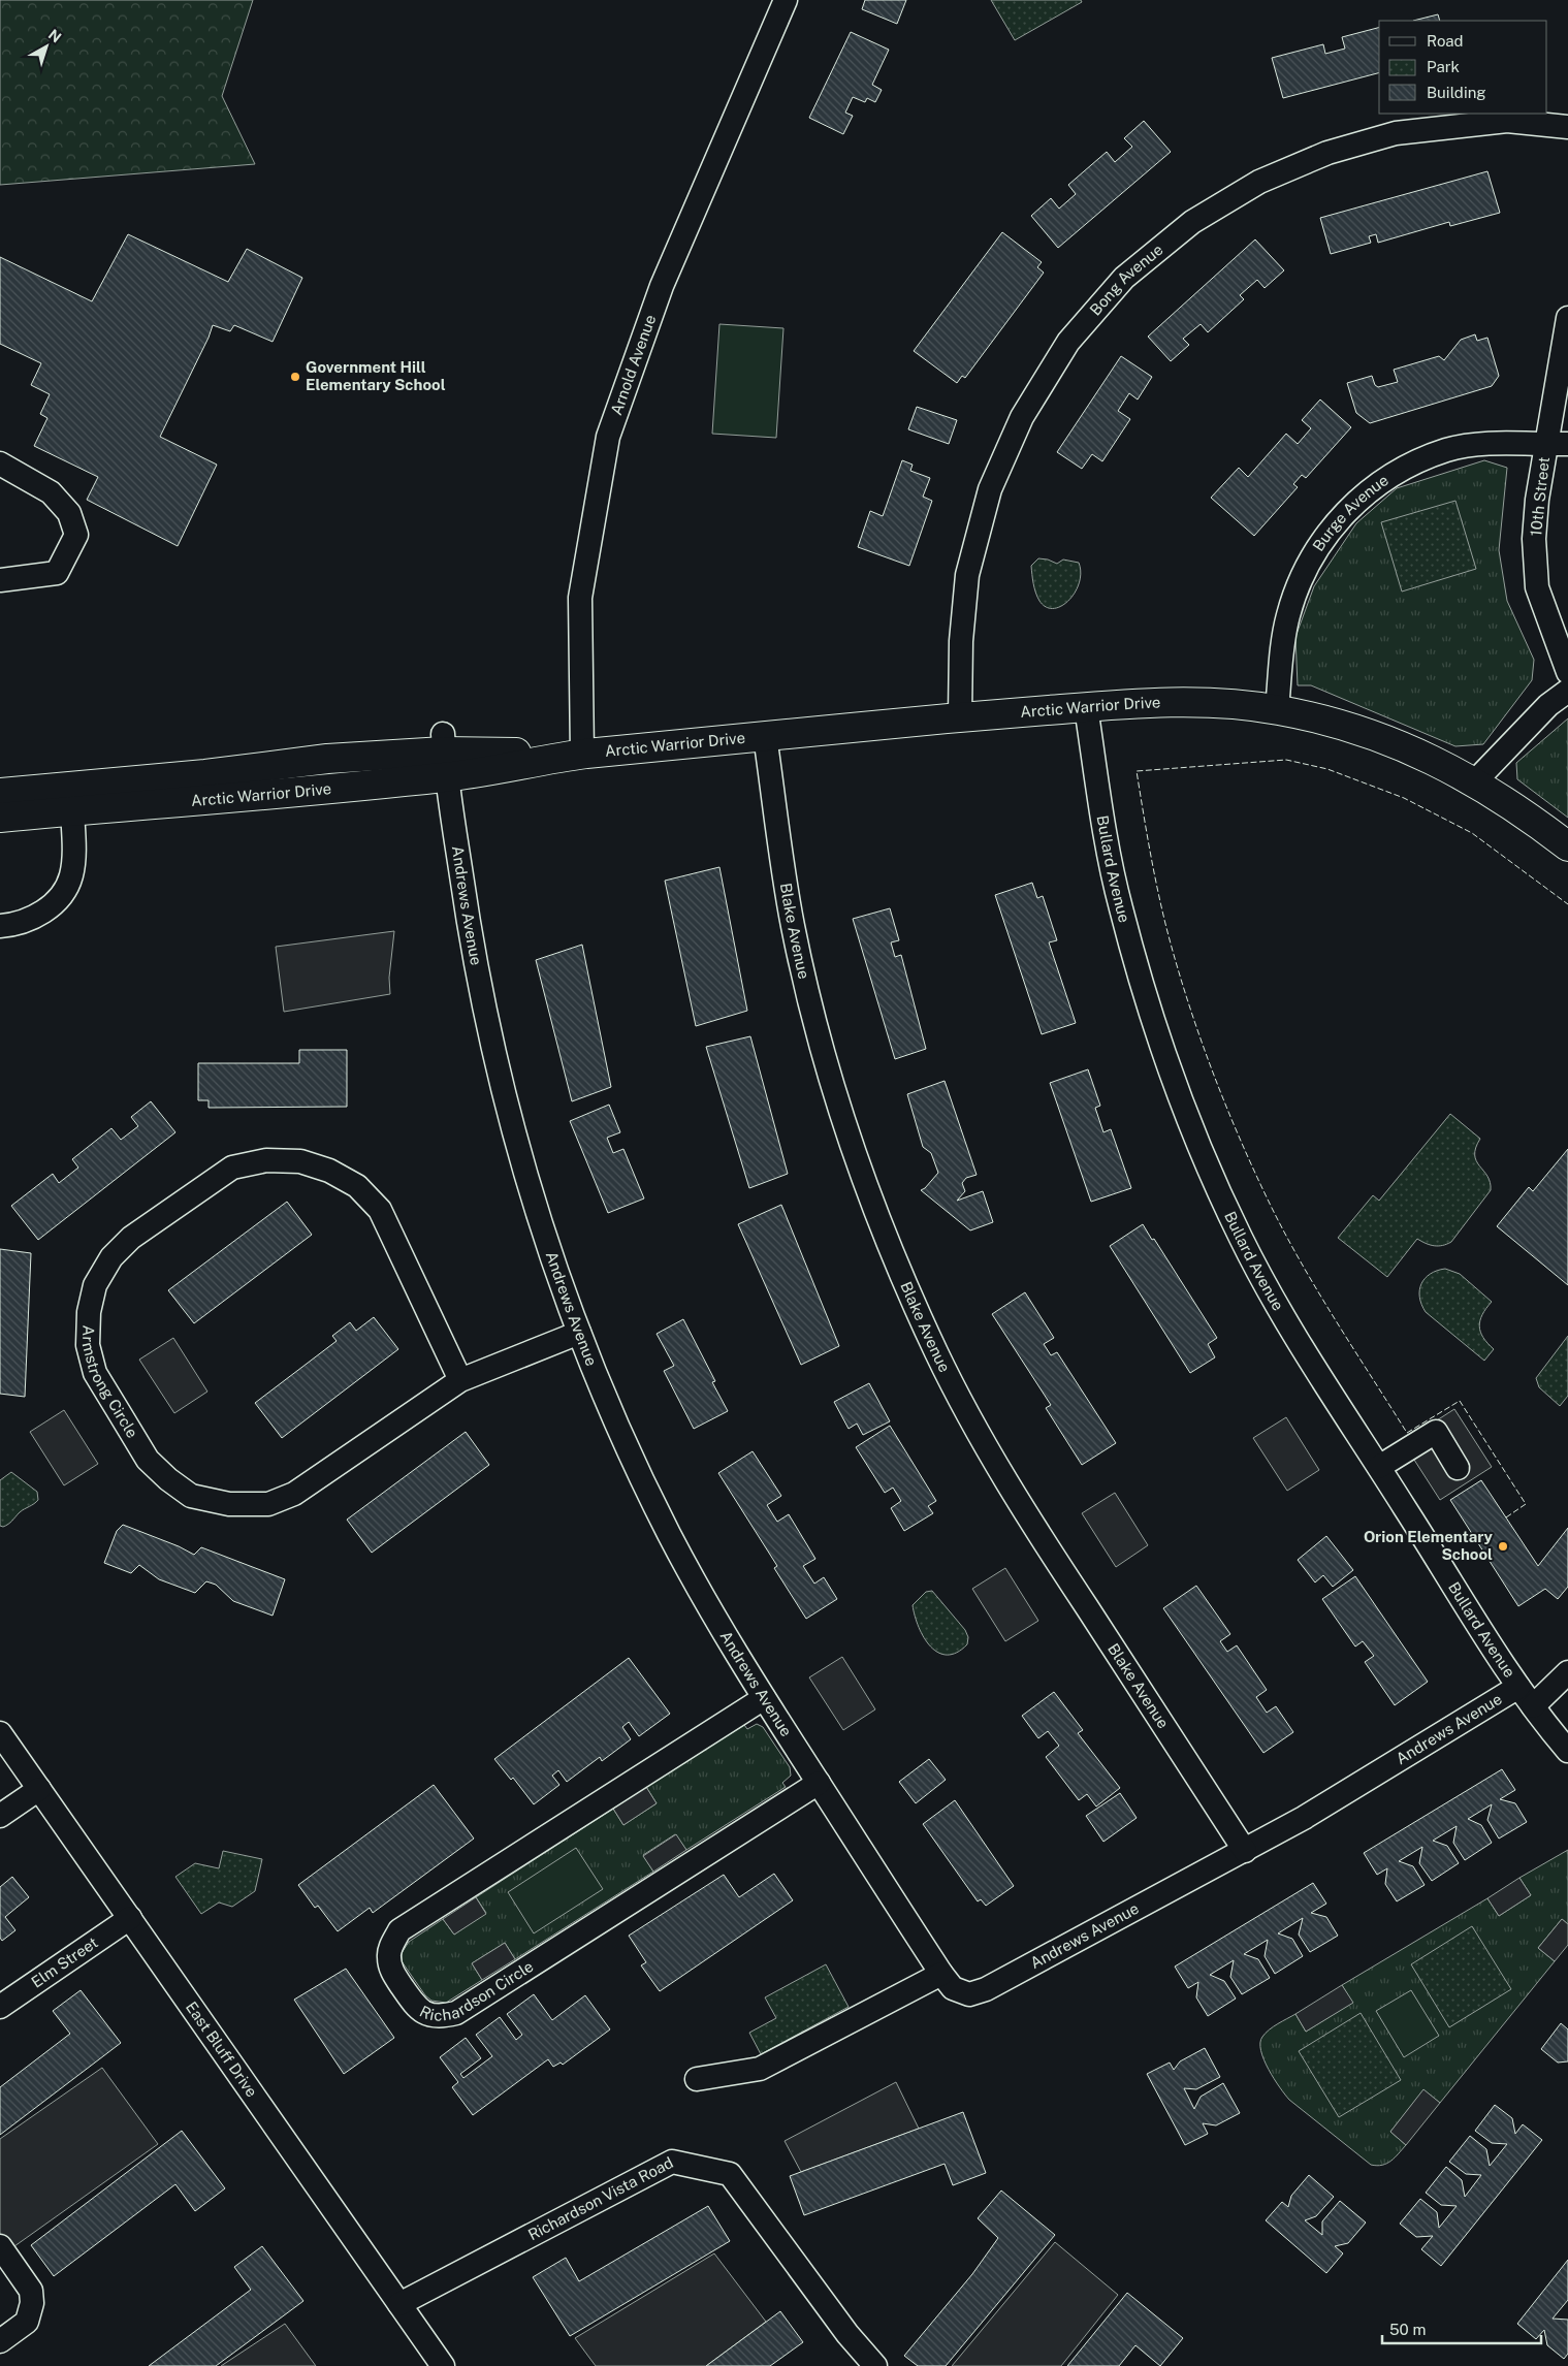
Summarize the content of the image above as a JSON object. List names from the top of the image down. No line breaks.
{"streets":{"main road":["Arctic Warrior Drive"],"street":["Bong Avenue","Arnold Avenue","10th Street","Burge Avenue","Bullard Avenue","Andrews Avenue","Blake Avenue","Armstrong Circle","Elm Street","Richardson Circle","East Bluff Drive","Richardson Vista Road"]},"crossings":[["Bong Avenue","Arctic Warrior Drive"],["Arnold Avenue","Arctic Warrior Drive"],["10th Street","Burge Avenue"],["Burge Avenue","Arctic Warrior Drive"],["Arctic Warrior Drive","Bullard Avenue"],["Arctic Warrior Drive","Andrews Avenue"],["Arctic Warrior Drive","Blake Avenue"],["Bullard Avenue","Andrews Avenue"],["Andrews Avenue","Blake Avenue"],["Andrews Avenue","Armstrong Circle"],["Andrews Avenue","Richardson Circle"],["Elm Street","East Bluff Drive"],["East Bluff Drive","Richardson Vista Road"]],"places":["Government Hill Elementary School","Orion Elementary School"],"legend":["Road","Park","Building"],"scale_bar":"50 m","north":"top right"}
